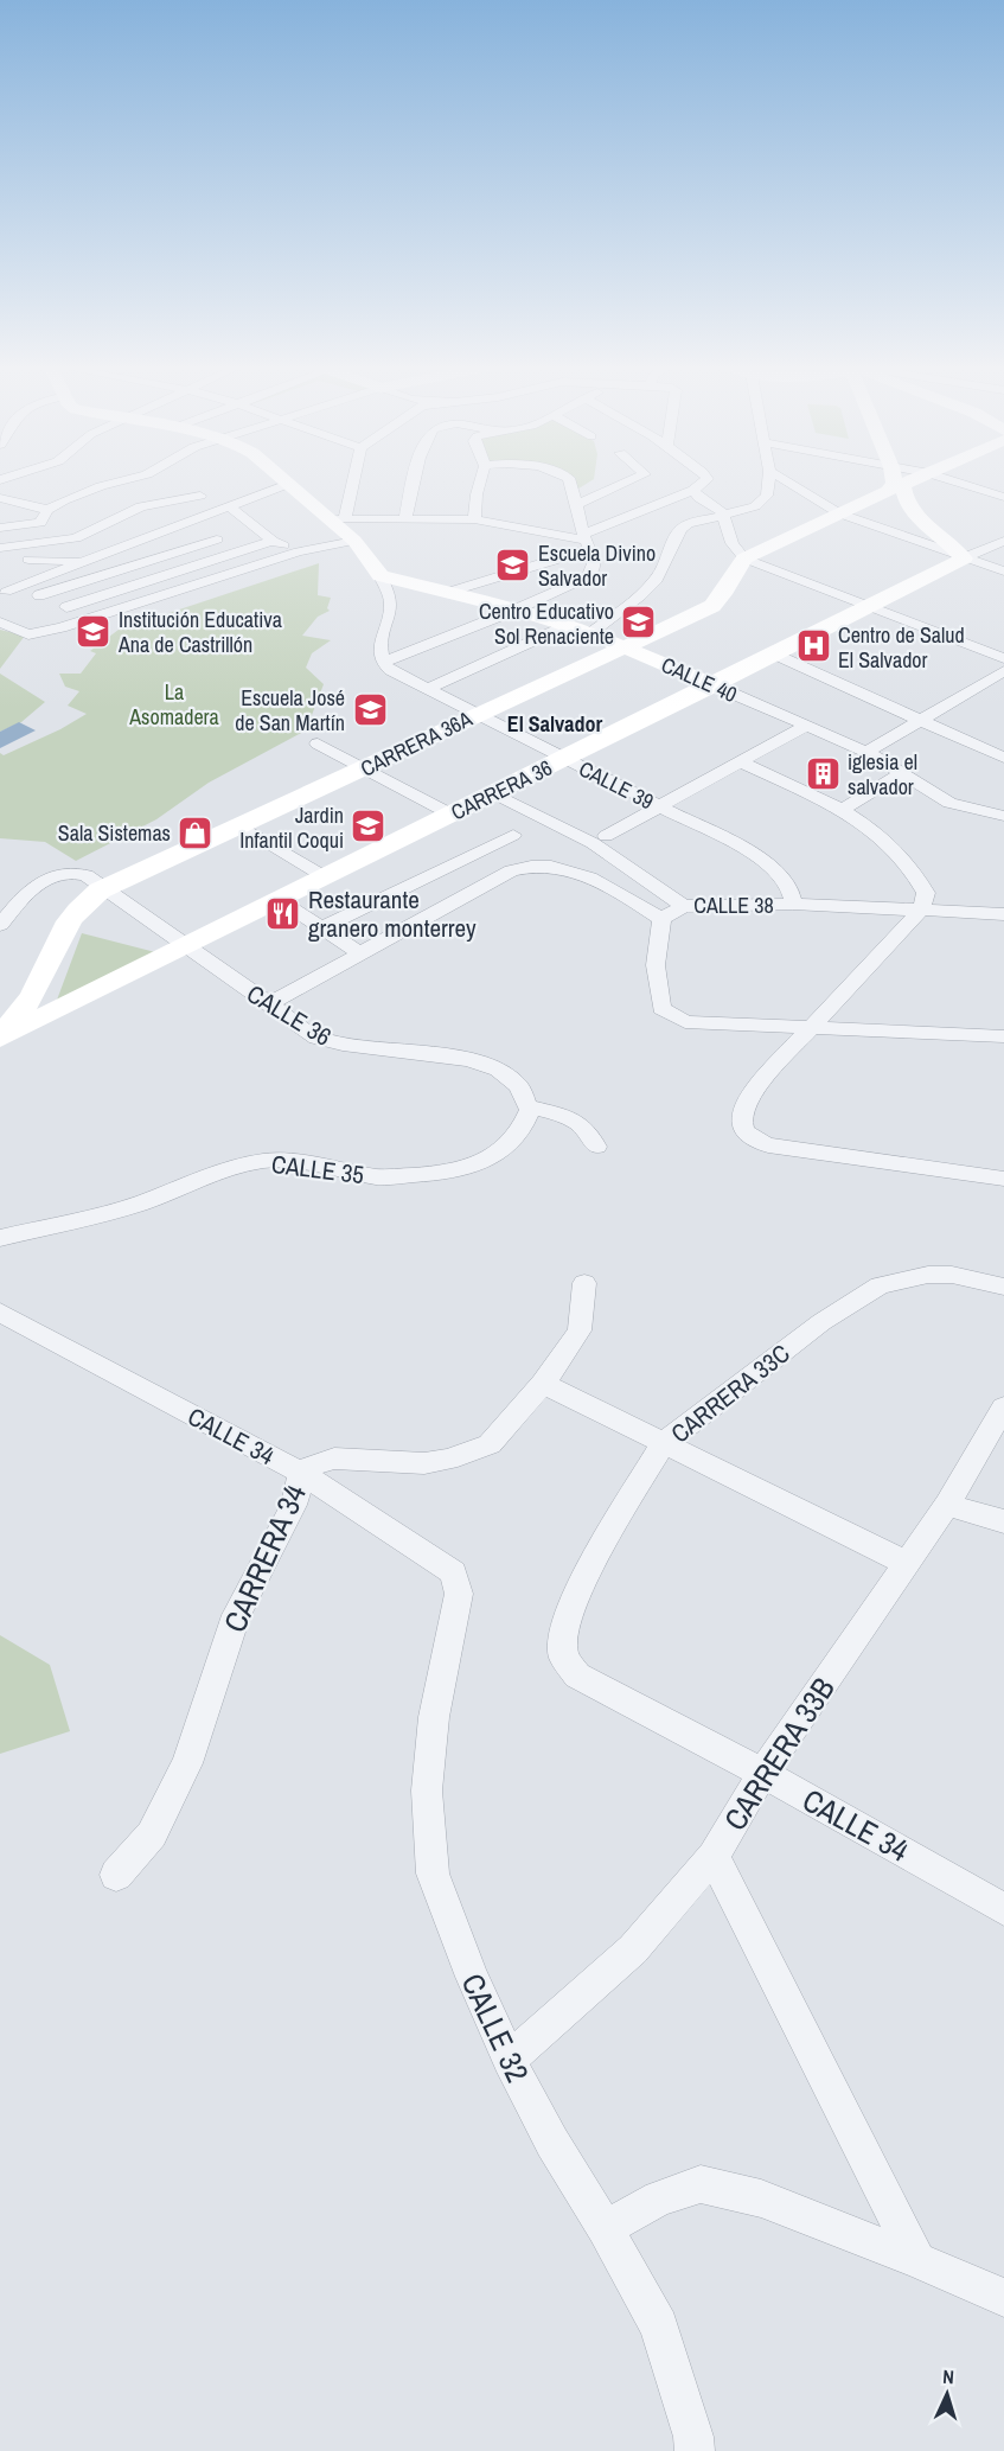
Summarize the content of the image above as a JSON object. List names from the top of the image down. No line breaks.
{"streets":{"street":["CALLE 40","CARRERA 36A","CALLE 39","CARRERA 36","CALLE 38","CALLE 36","CALLE 35","CARRERA 33C","CALLE 34","CARRERA 34","CARRERA 33B","CALLE 32"]},"crossings":[["CALLE 40","CARRERA 36A"],["CALLE 40","CARRERA 36"],["CARRERA 36A","CALLE 39"],["CARRERA 36A","CARRERA 36"],["CARRERA 36A","CALLE 36"],["CALLE 39","CARRERA 36"],["CALLE 39","CALLE 38"],["CARRERA 36","CALLE 38"],["CARRERA 36","CALLE 36"],["CALLE 36","CALLE 35"],["CARRERA 33C","CALLE 34"],["CALLE 34","CARRERA 34"],["CALLE 34","CARRERA 33B"],["CALLE 34","CALLE 32"],["CARRERA 33B","CALLE 32"]],"districts":["El Salvador"],"parks":["La Asomadera"],"places":{"school or university":["Escuela Divino Salvador","Centro Educativo Sol Renaciente","Institución Educativa Ana de Castrillón","Escuela José de San Martín","Jardin Infantil Coqui"],"hospital":["Centro de Salud El Salvador"],"building":["iglesia el salvador"],"shop":["Sala Sistemas"],"restaurant":["Restaurante granero monterrey"]},"north":"top"}
